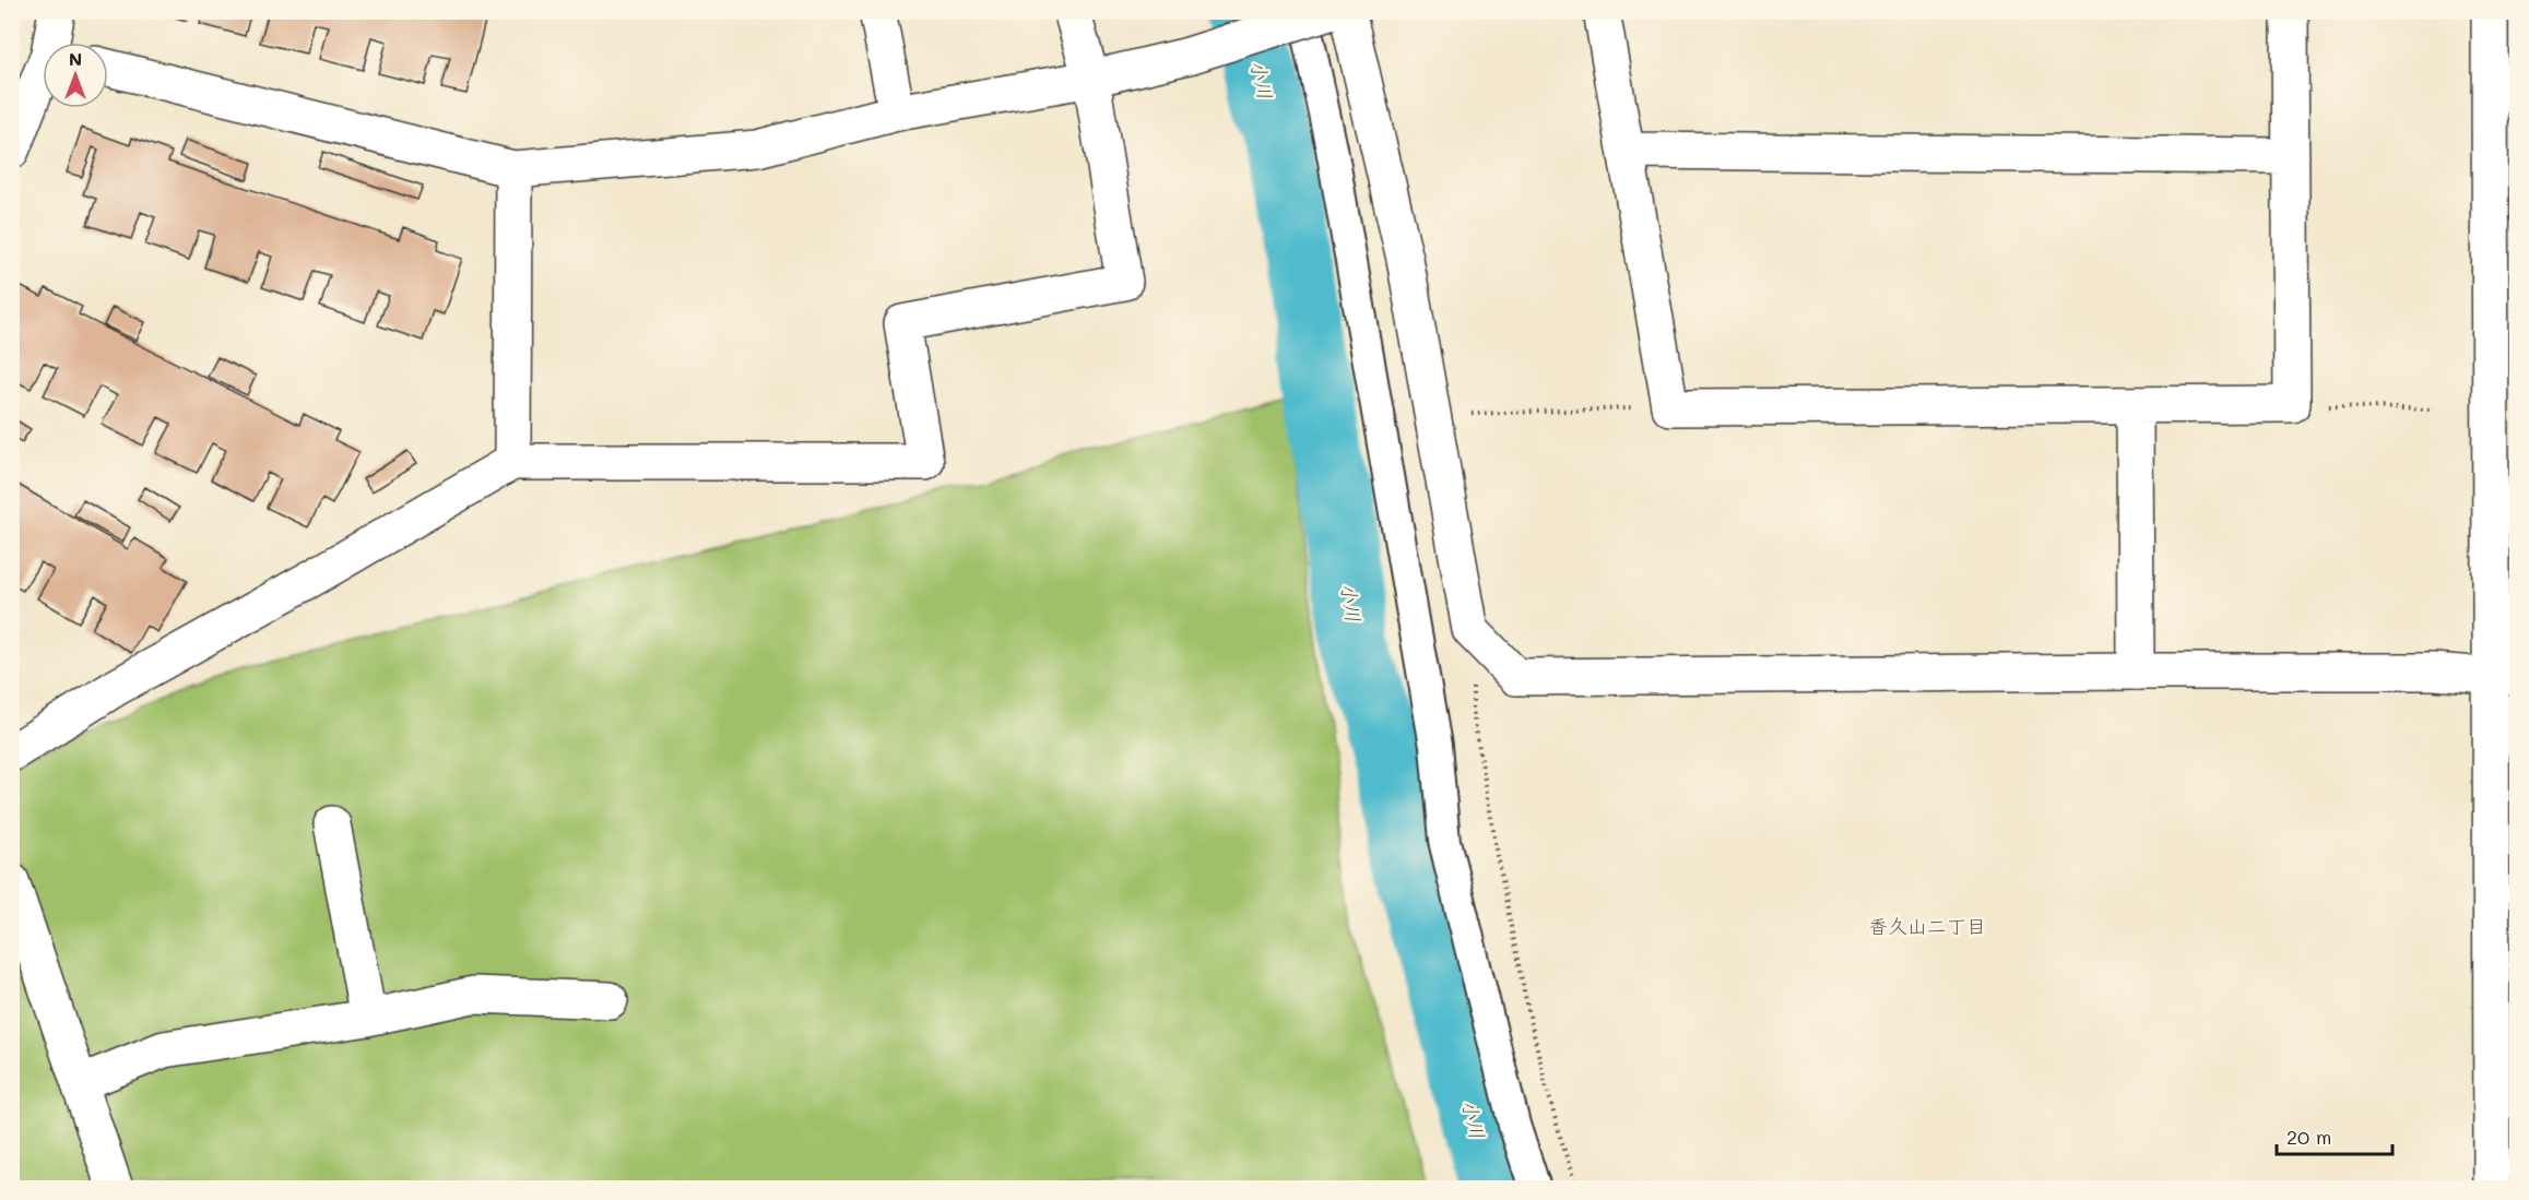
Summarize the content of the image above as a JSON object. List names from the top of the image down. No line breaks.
{"districts":["香久山二丁目"],"water":["小川"],"scale_bar":"20 m","north":"top"}
